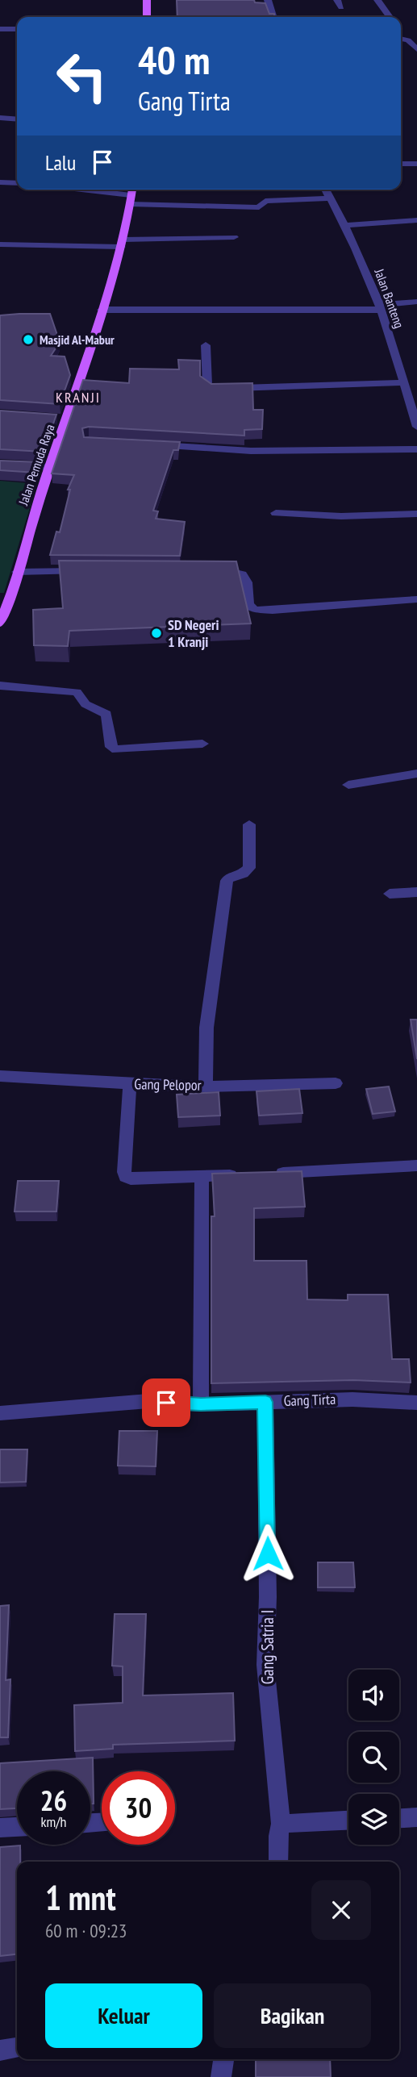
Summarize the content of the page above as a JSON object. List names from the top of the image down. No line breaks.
{"streets":{"main road":["Jalan Pemuda Raya"],"street":["Jalan Banteng","Gang Pelopor","Gang Tirta","Gang Satria I"]},"crossings":[["Gang Tirta","Gang Satria I"]],"districts":["KRANJI"],"places":["Masjid Al-Mabur","SD Negeri 1 Kranji"],"page":{"turn":["40 m","Gang Tirta"],"then":"Lalu","speed":"26 km/h","limit":"30","heading":["1 mnt","60 m · 09:23"],"buttons":["Keluar","Bagikan"]}}
